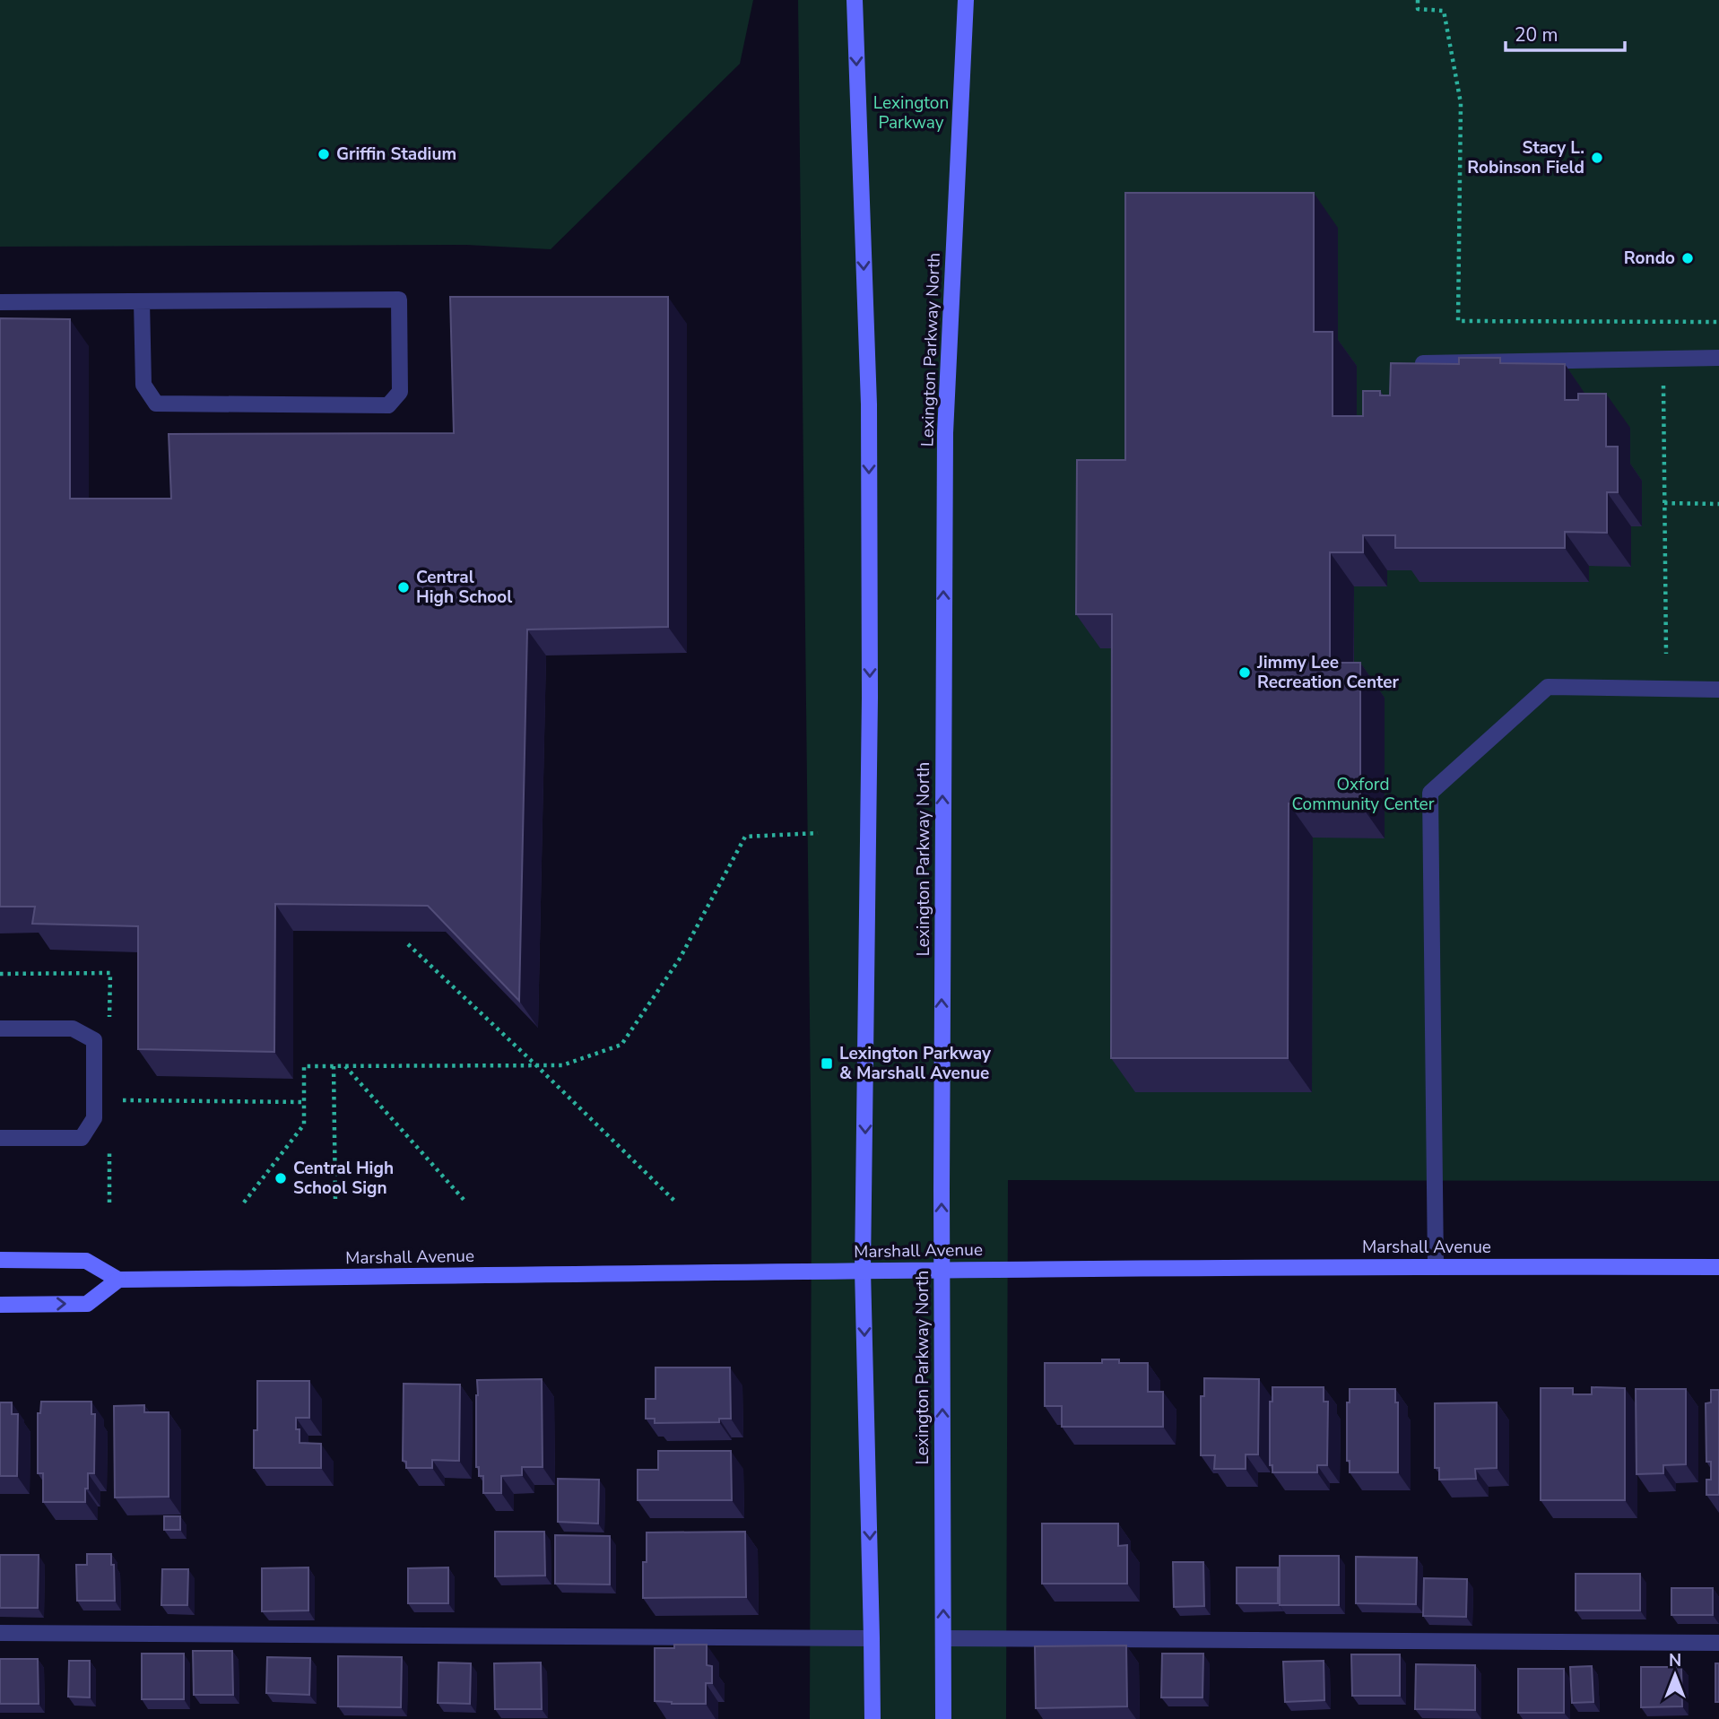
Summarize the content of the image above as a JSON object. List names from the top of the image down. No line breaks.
{"streets":{"main road":["Lexington Parkway North","Marshall Avenue"]},"crossings":[["Lexington Parkway North","Marshall Avenue"]],"parks":["Lexington Parkway","Oxford Community Center"],"places":{"other":["Griffin Stadium","Stacy L. Robinson Field","Rondo","Central High School","Jimmy Lee Recreation Center","Central High School Sign"],"transit":["Lexington Parkway & Marshall Avenue"]},"scale_bar":"20 m","north":"top"}
